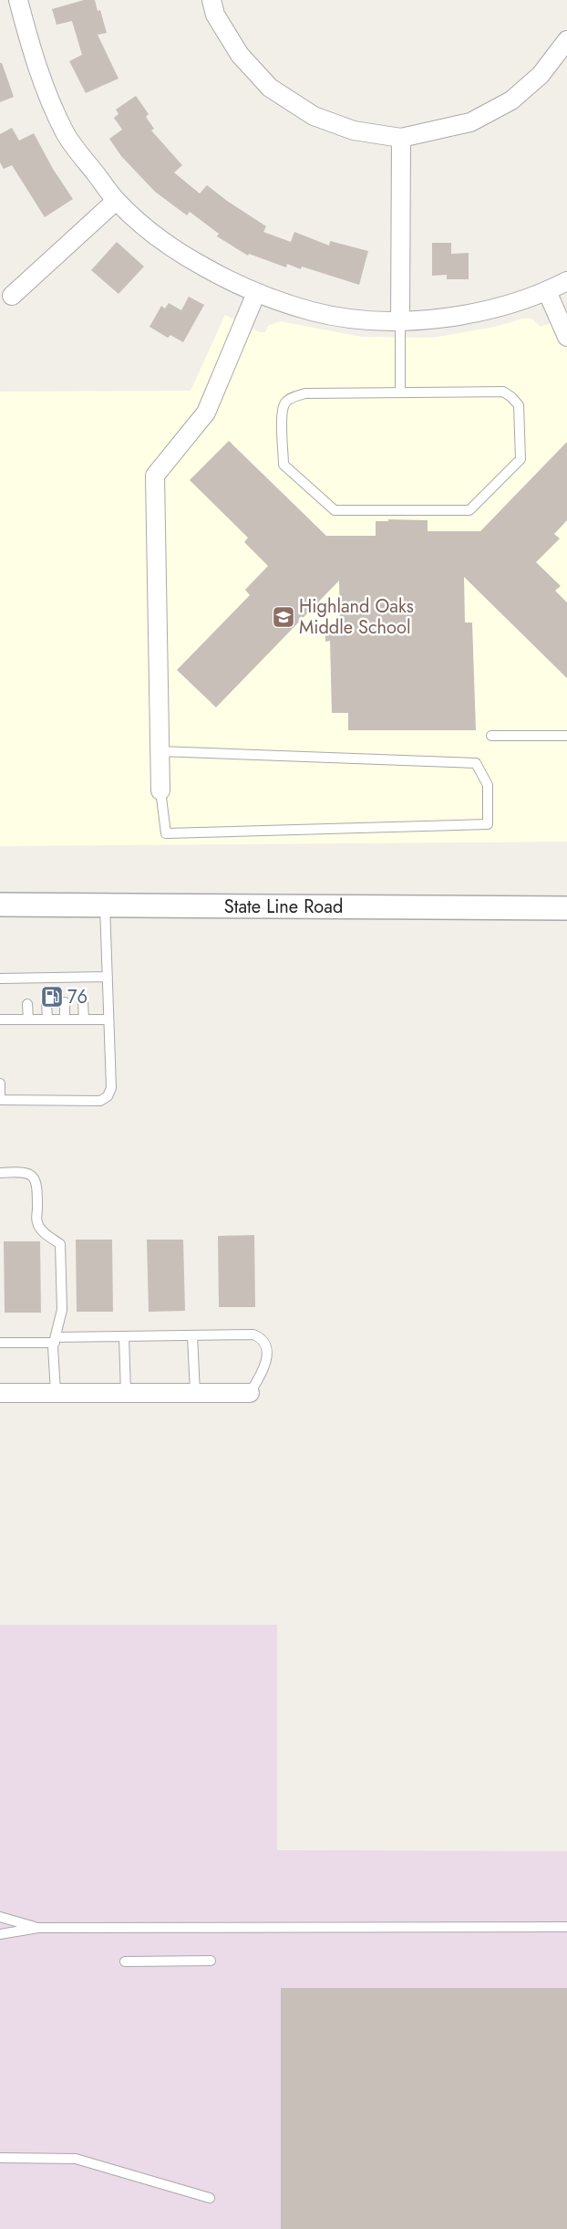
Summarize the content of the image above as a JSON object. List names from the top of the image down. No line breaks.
{"streets":{"street":["State Line Road"]},"places":{"school or university":["Highland Oaks Middle School"],"fuel station":["76"]}}
